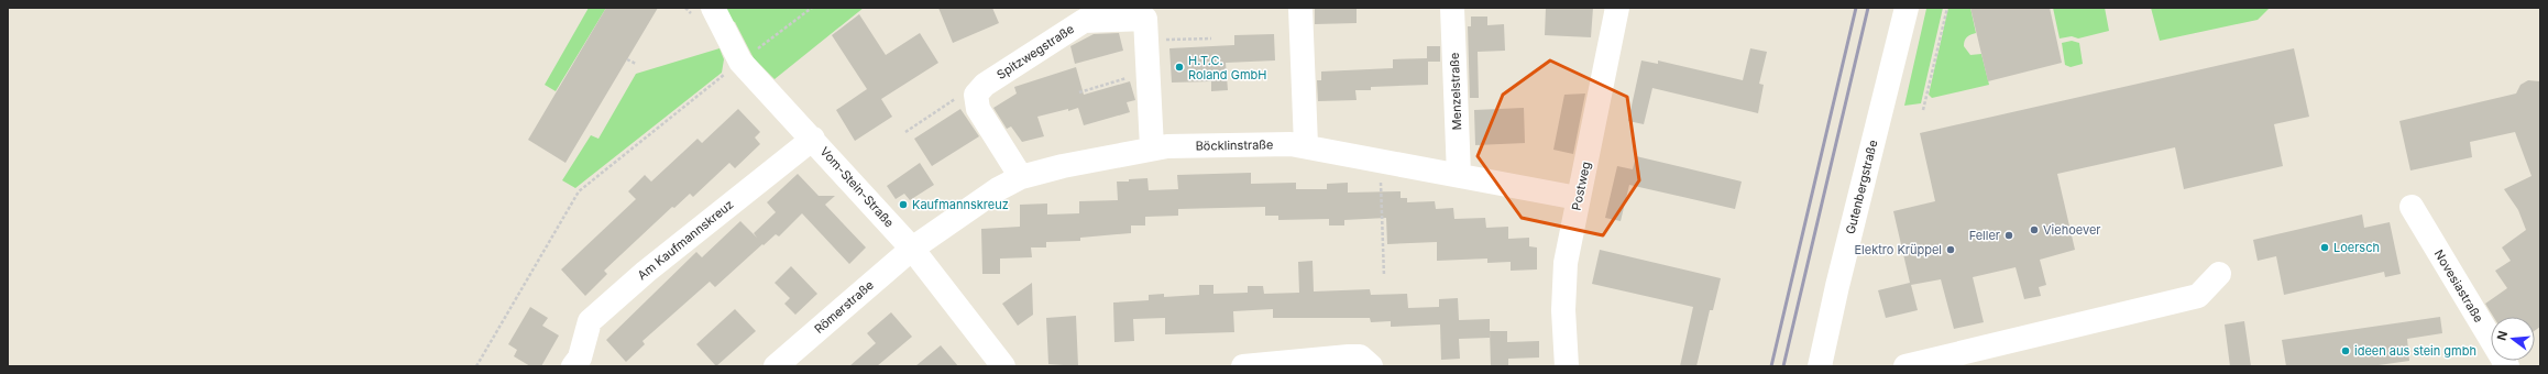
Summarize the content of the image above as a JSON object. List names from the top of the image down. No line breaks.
{"streets":{"street":["Spitzwegstraße","Menzelstraße","Böcklinstraße","Postweg","Vom-Stein-Straße","Gutenbergstraße","Am Kaufmannskreuz","Novesiastraße","Römerstraße"]},"crossings":[["Spitzwegstraße","Böcklinstraße"],["Menzelstraße","Böcklinstraße"],["Böcklinstraße","Postweg"],["Böcklinstraße","Vom-Stein-Straße"],["Böcklinstraße","Römerstraße"],["Vom-Stein-Straße","Am Kaufmannskreuz"],["Vom-Stein-Straße","Römerstraße"]],"places":["H.T.C. Roland GmbH","Kaufmannskreuz","Viehoever","Feller","Loersch","Elektro Krüppel","ideen aus stein gmbh"],"north":"left"}
